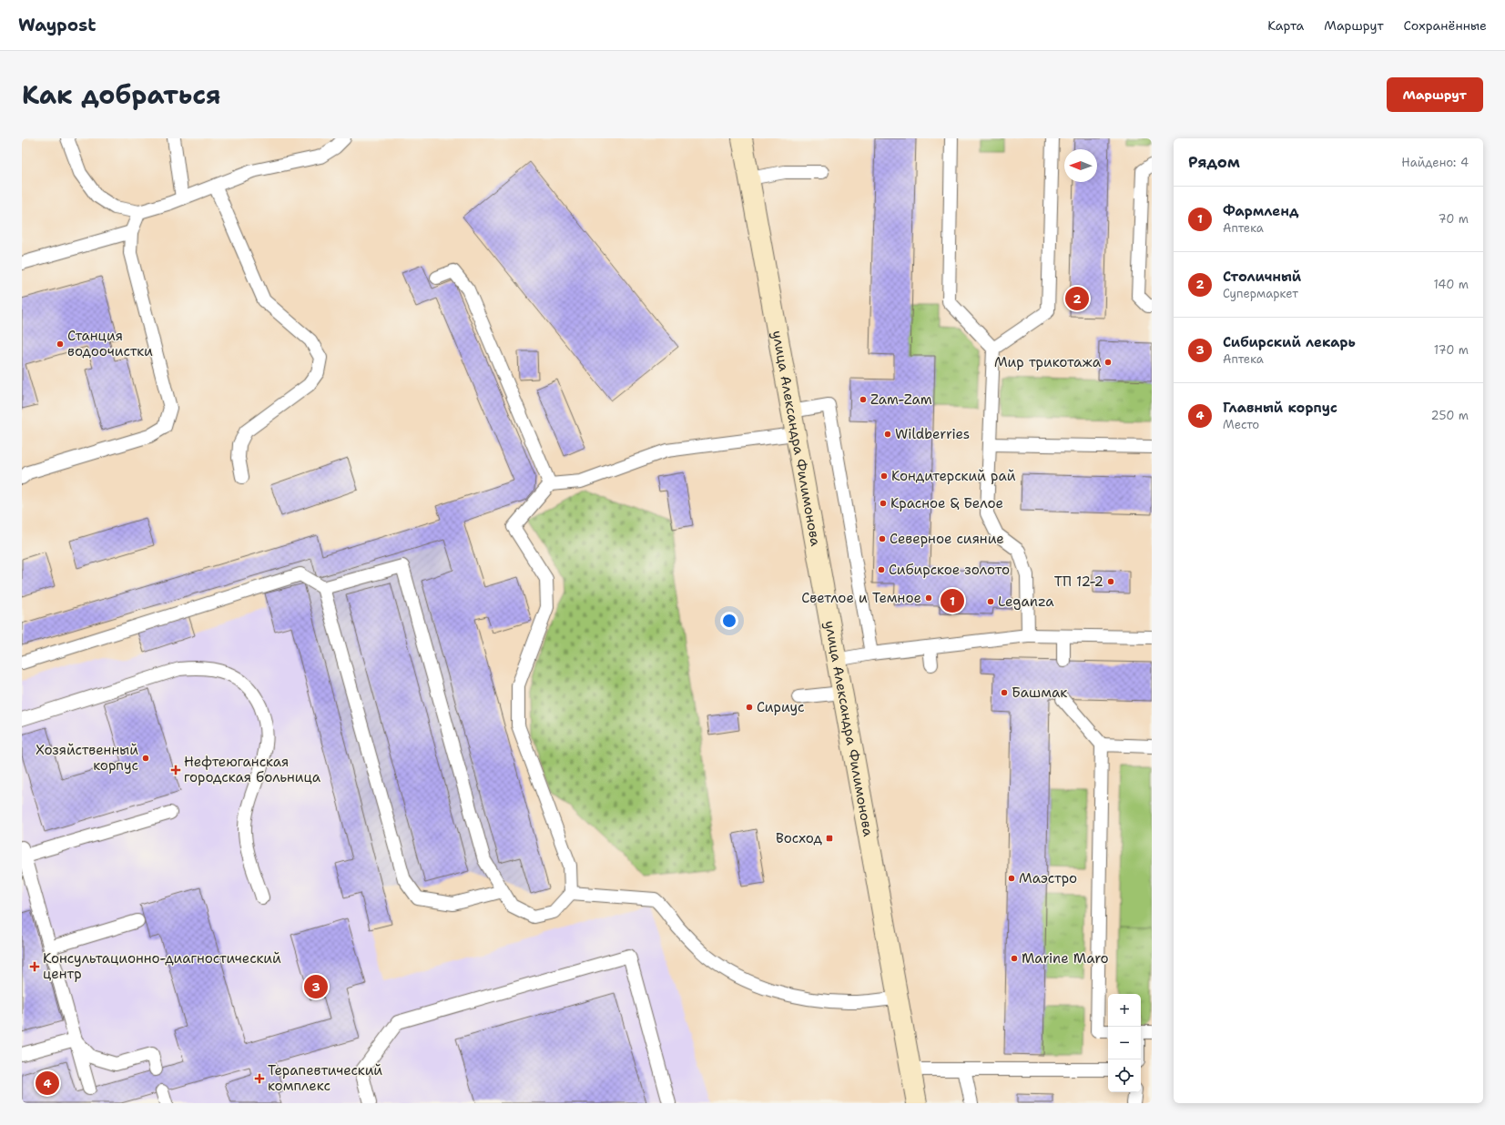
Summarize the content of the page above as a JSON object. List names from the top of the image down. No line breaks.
{"streets":{"main road":["улица Александра Филимонова"]},"places":{"other":["Станция водоочистки","Мир трикотажа","Zam-Zam","Wildberries","Кондитерский рай","Красное & Белое","Северное сияние","Сибирское золото","ТП 12-2","Светлое и Темное","Leganza","Башмак","Сириус","Хозяйственный корпус","Маэстро","Marine Maro"],"health":["Нефтеюганская городская больница","Консультационно-диагностический центр","Терапевтический комплекс"],"transit":["Восход"]},"north":"left","page":{"header":"Waypost","nav":["Карта","Маршрут","Сохранённые"],"title":"Как добраться","buttons":"Маршрут","heading":["Рядом","Найдено: 4"],"list":[{"mark":"1","name":"Фармленд","note":"Аптека","value":"70 m"},{"mark":"2","name":"Столичный","note":"Супермаркет","value":"140 m"},{"mark":"3","name":"Сибирский лекарь","note":"Аптека","value":"170 m"},{"mark":"4","name":"Главный корпус","note":"Место","value":"250 m"}],"pins":["2","1","3","4"],"map_buttons":["+","−"]}}
